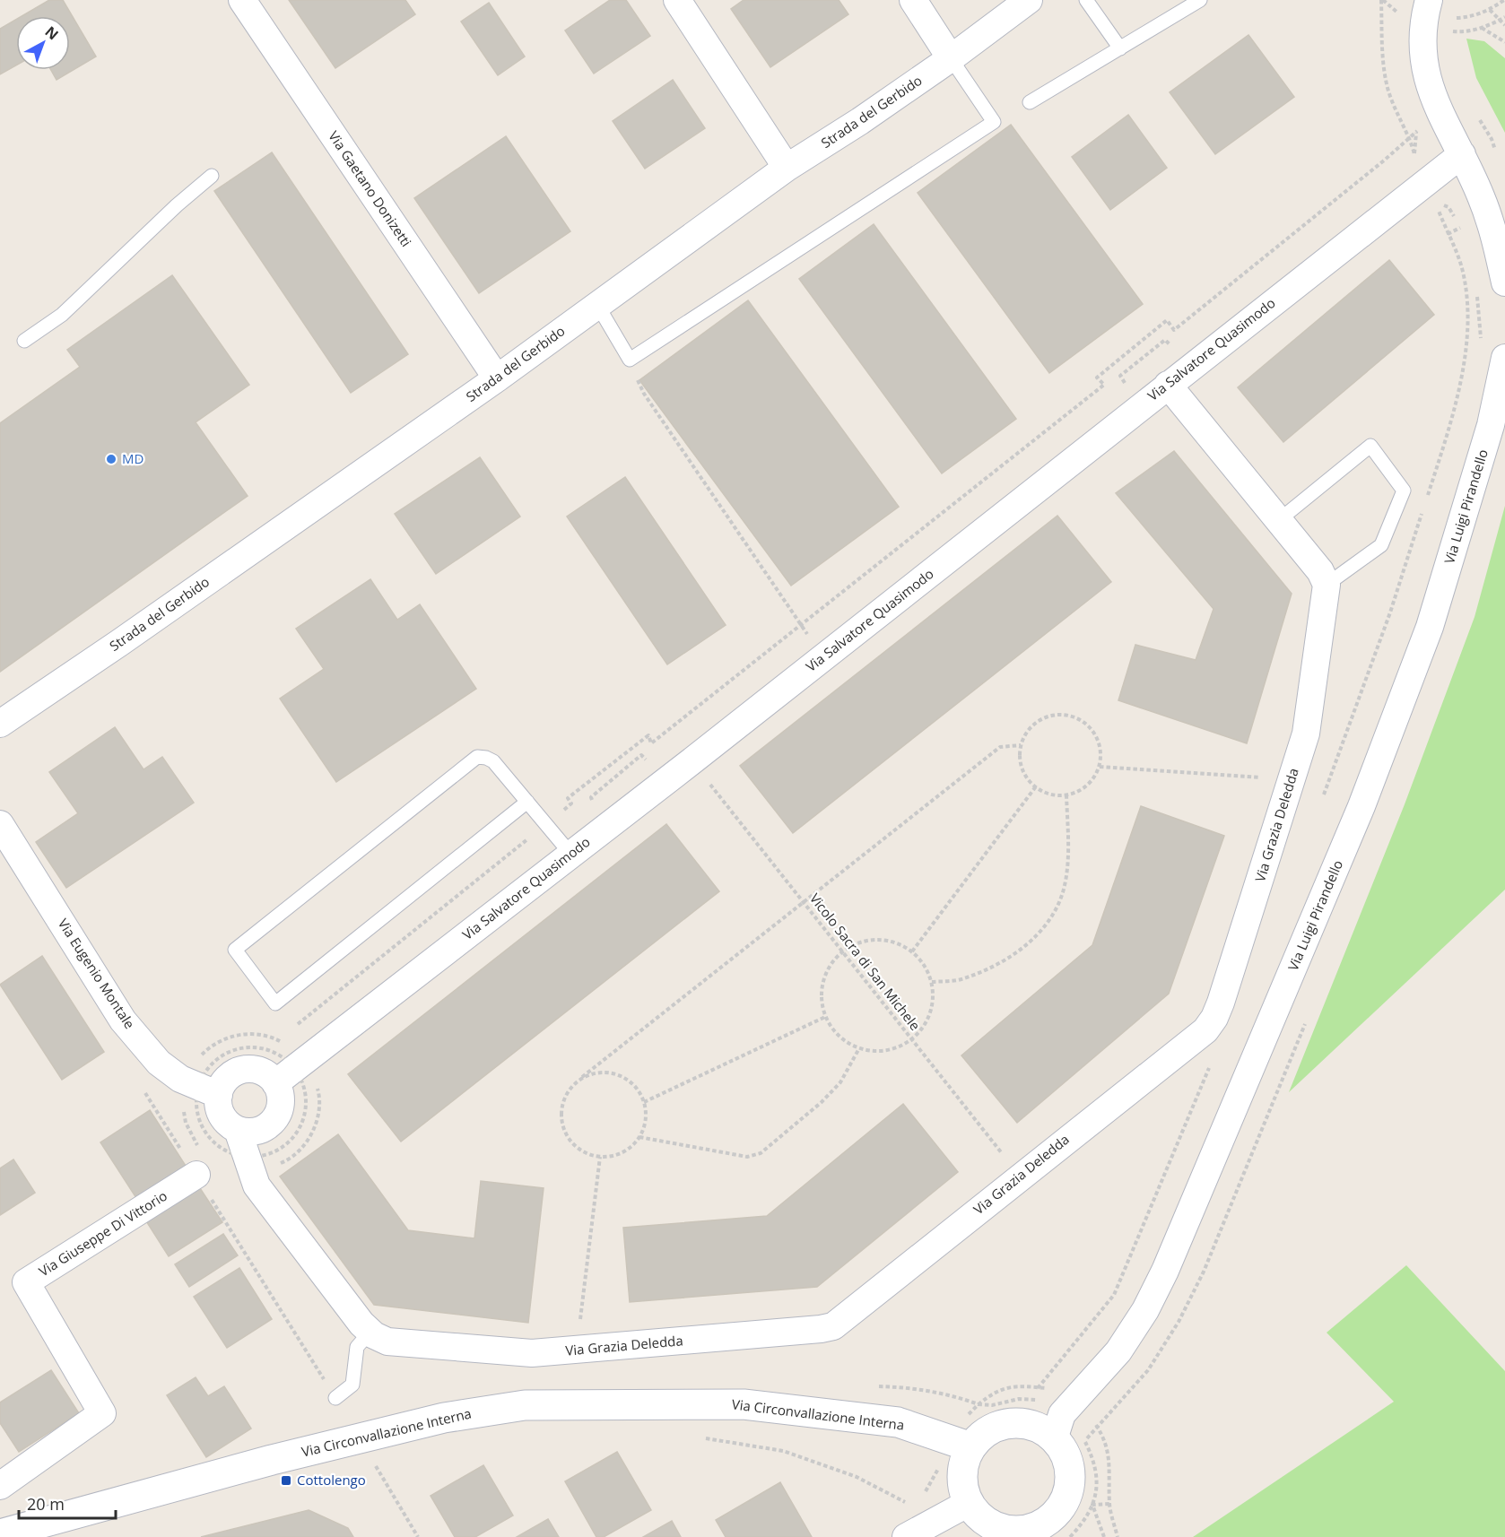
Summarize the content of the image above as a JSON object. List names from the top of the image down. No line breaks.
{"streets":{"street":["Strada del Gerbido","Via Gaetano Donizetti","Via Salvatore Quasimodo","Via Luigi Pirandello","Via Grazia Deledda","Via Eugenio Montale","Via Giuseppe Di Vittorio","Via Circonvallazione Interna"],"path":["Vicolo Sacra di San Michele"]},"crossings":[["Strada del Gerbido","Via Gaetano Donizetti"],["Via Salvatore Quasimodo","Via Grazia Deledda"],["Via Salvatore Quasimodo","Vicolo Sacra di San Michele"],["Via Salvatore Quasimodo","Via Eugenio Montale"],["Via Luigi Pirandello","Via Circonvallazione Interna"],["Via Grazia Deledda","Vicolo Sacra di San Michele"],["Via Grazia Deledda","Via Eugenio Montale"]],"places":{"other":["MD"],"transit":["Cottolengo"]},"scale_bar":"20 m","north":"top right"}
